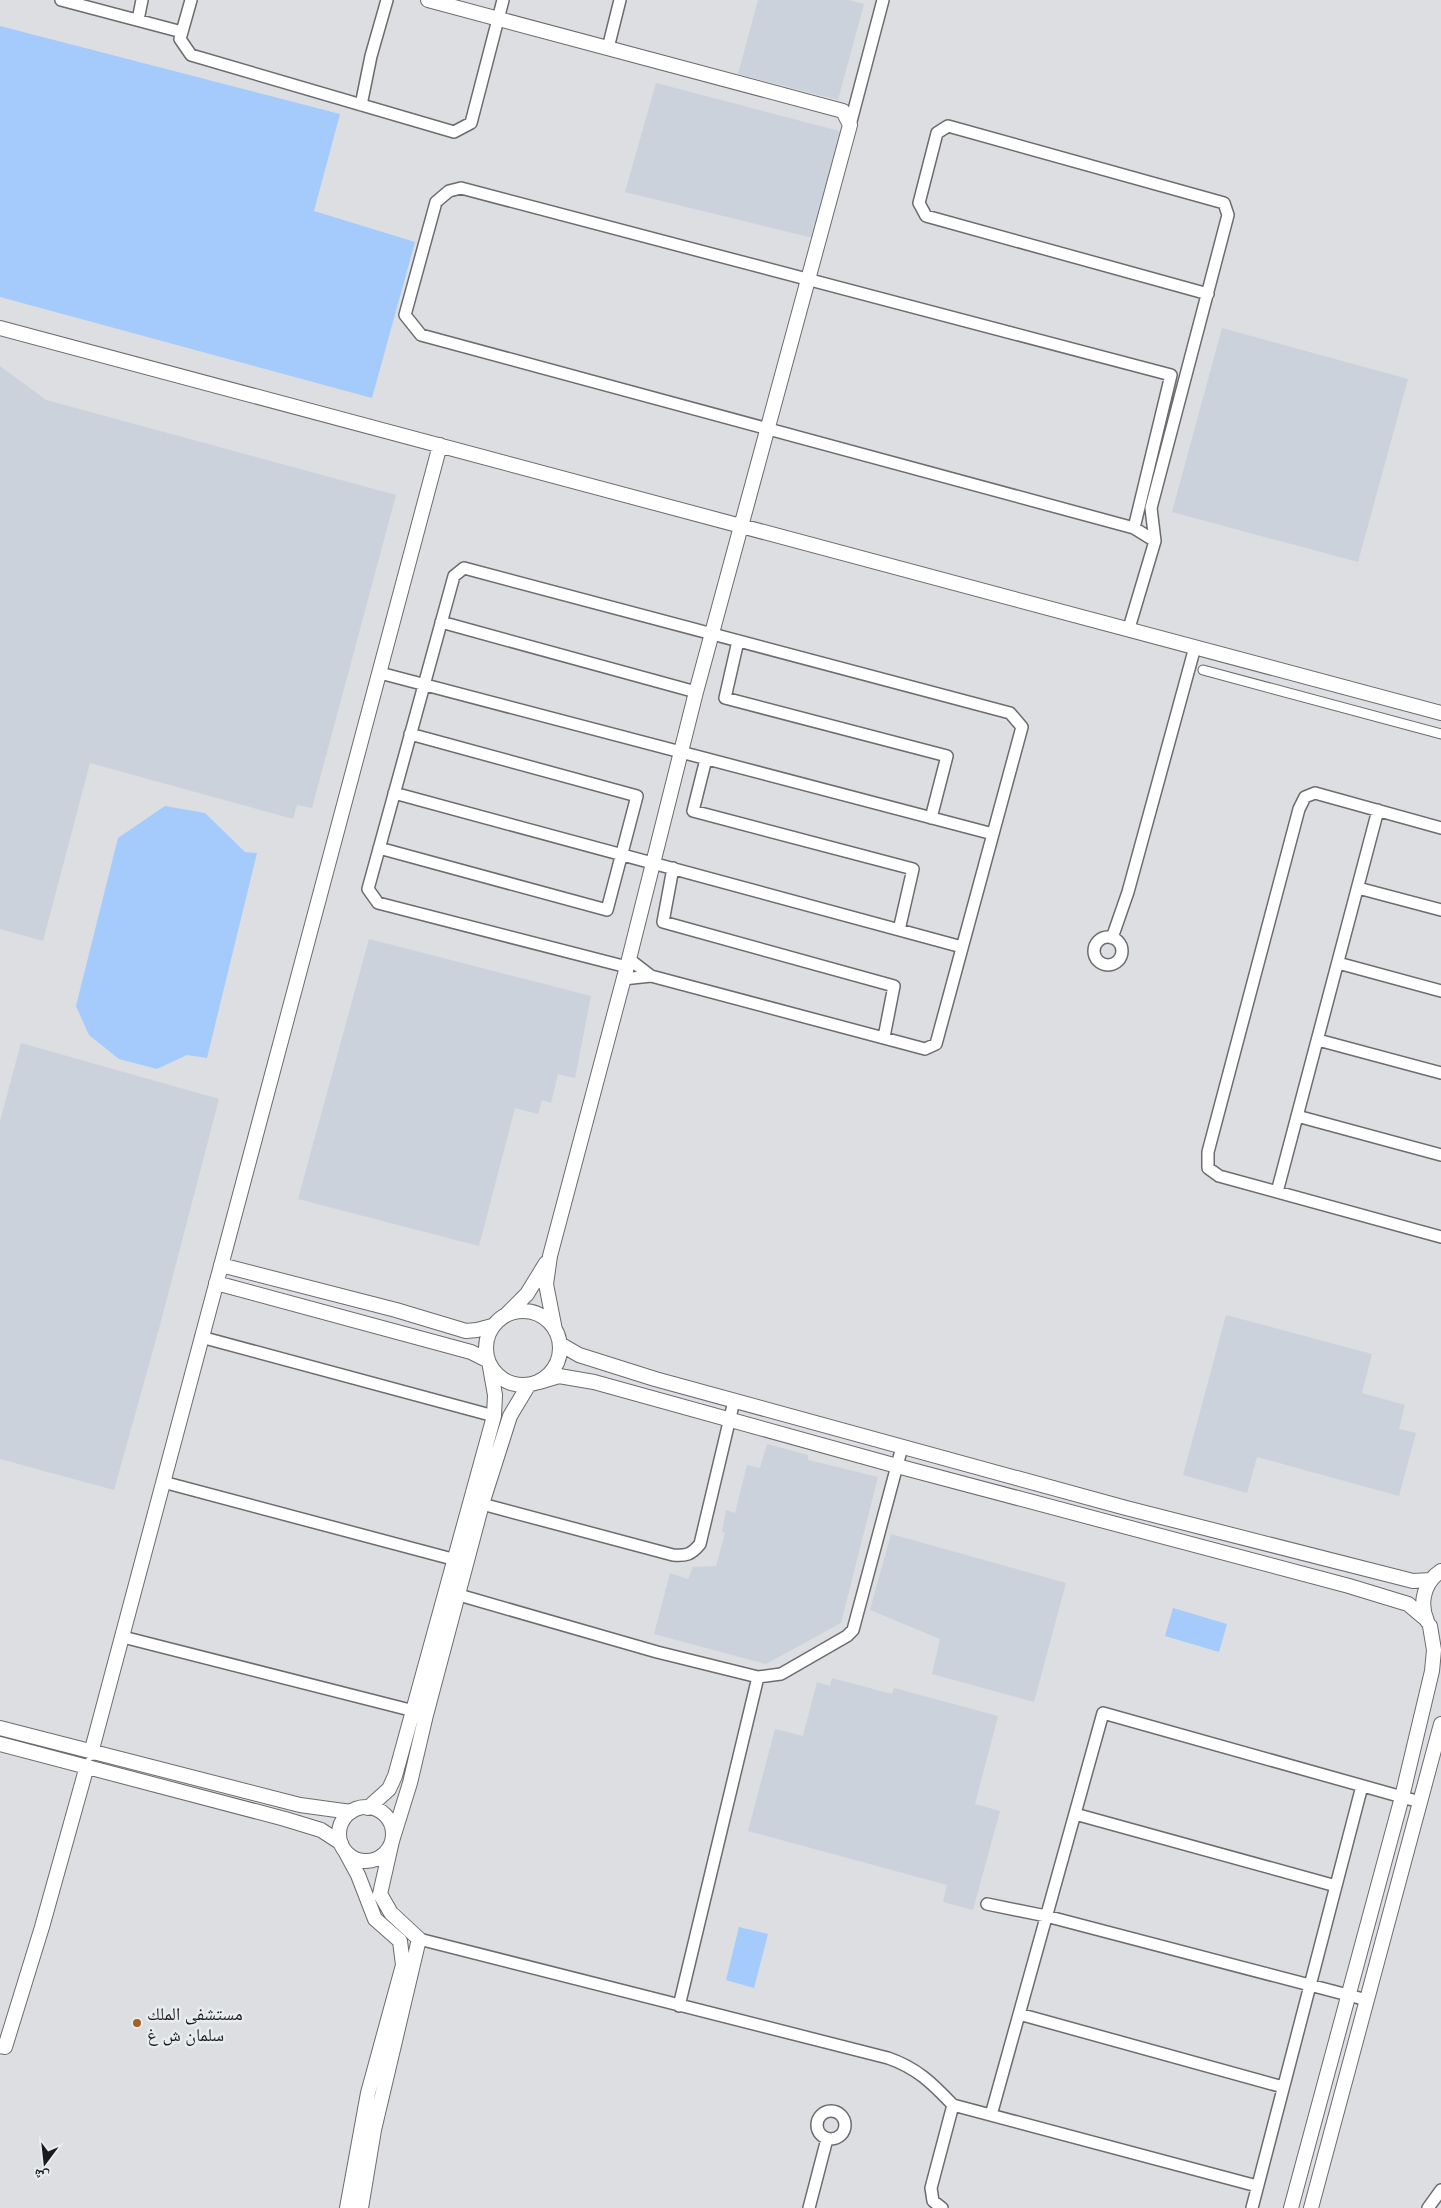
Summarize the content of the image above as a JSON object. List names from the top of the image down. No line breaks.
{"places":["مستشفى الملك سلمان ش غ"],"north":"bottom"}
